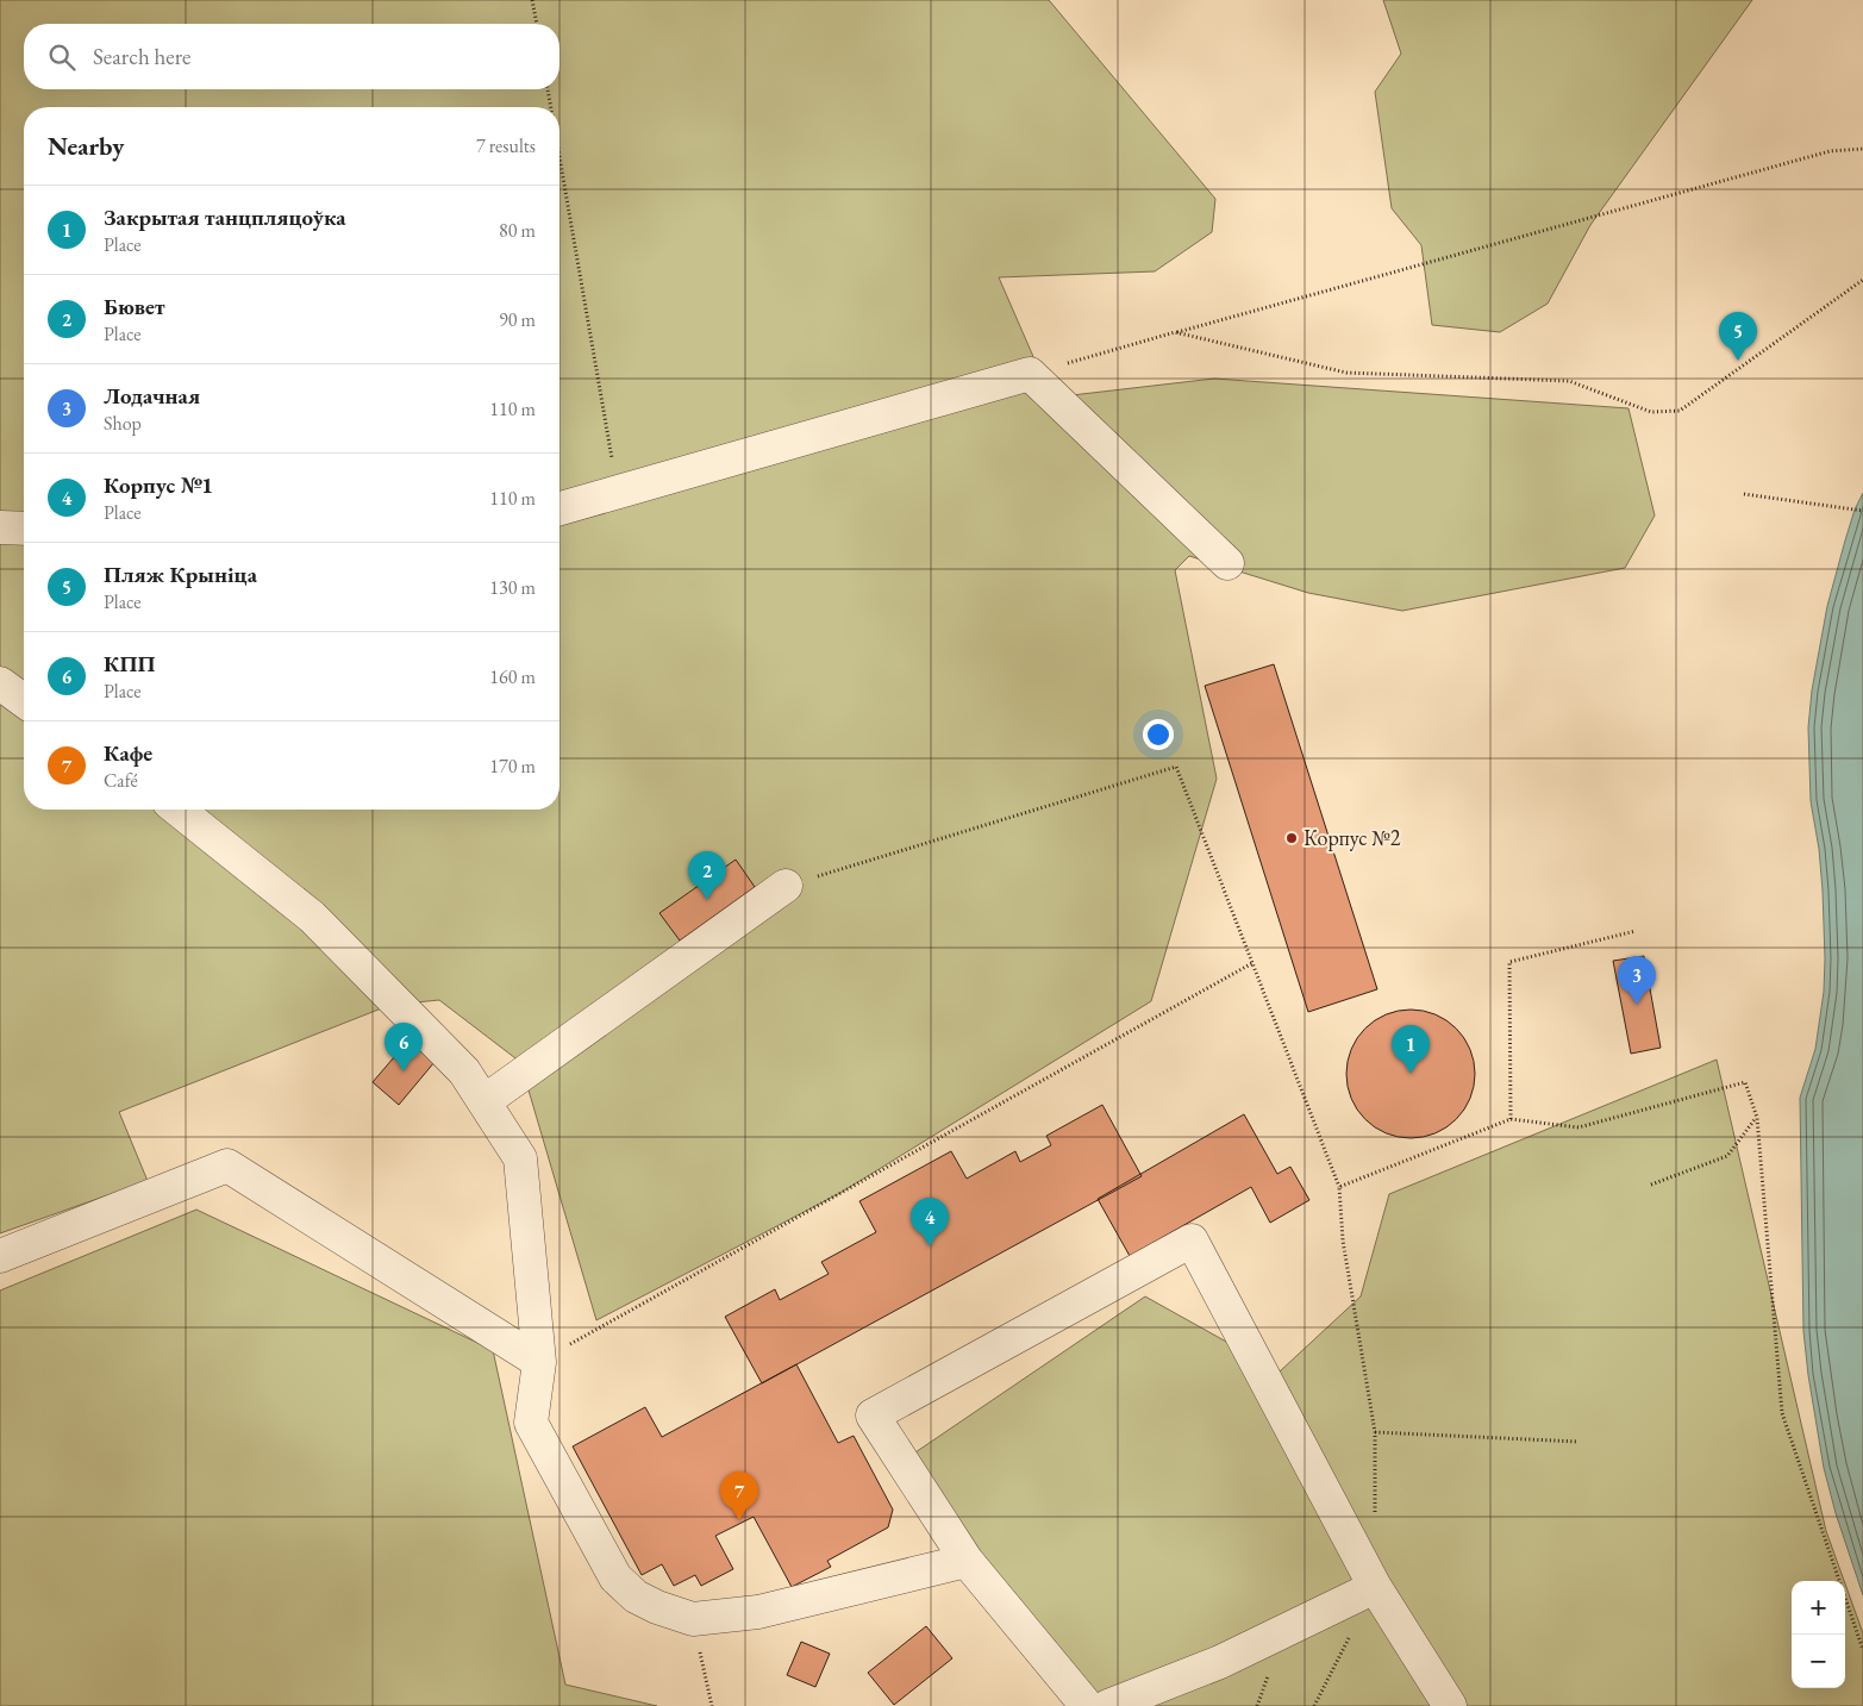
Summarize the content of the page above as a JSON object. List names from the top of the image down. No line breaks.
{"places":["Корпус №2"],"page":{"search":"Search here","heading":["Nearby","7 results"],"list":[{"mark":"1","name":"Закрытая танцпляцоўка","note":"Place","value":"80 m"},{"mark":"2","name":"Бювет","note":"Place","value":"90 m"},{"mark":"3","name":"Лодачная","note":"Shop","value":"110 m"},{"mark":"4","name":"Корпус №1","note":"Place","value":"110 m"},{"mark":"5","name":"Пляж Крыніца","note":"Place","value":"130 m"},{"mark":"6","name":"КПП","note":"Place","value":"160 m"},{"mark":"7","name":"Кафе","note":"Café","value":"170 m"}],"pins":["5","2","3","6","1","4","7"],"map_buttons":["+","−"]}}
